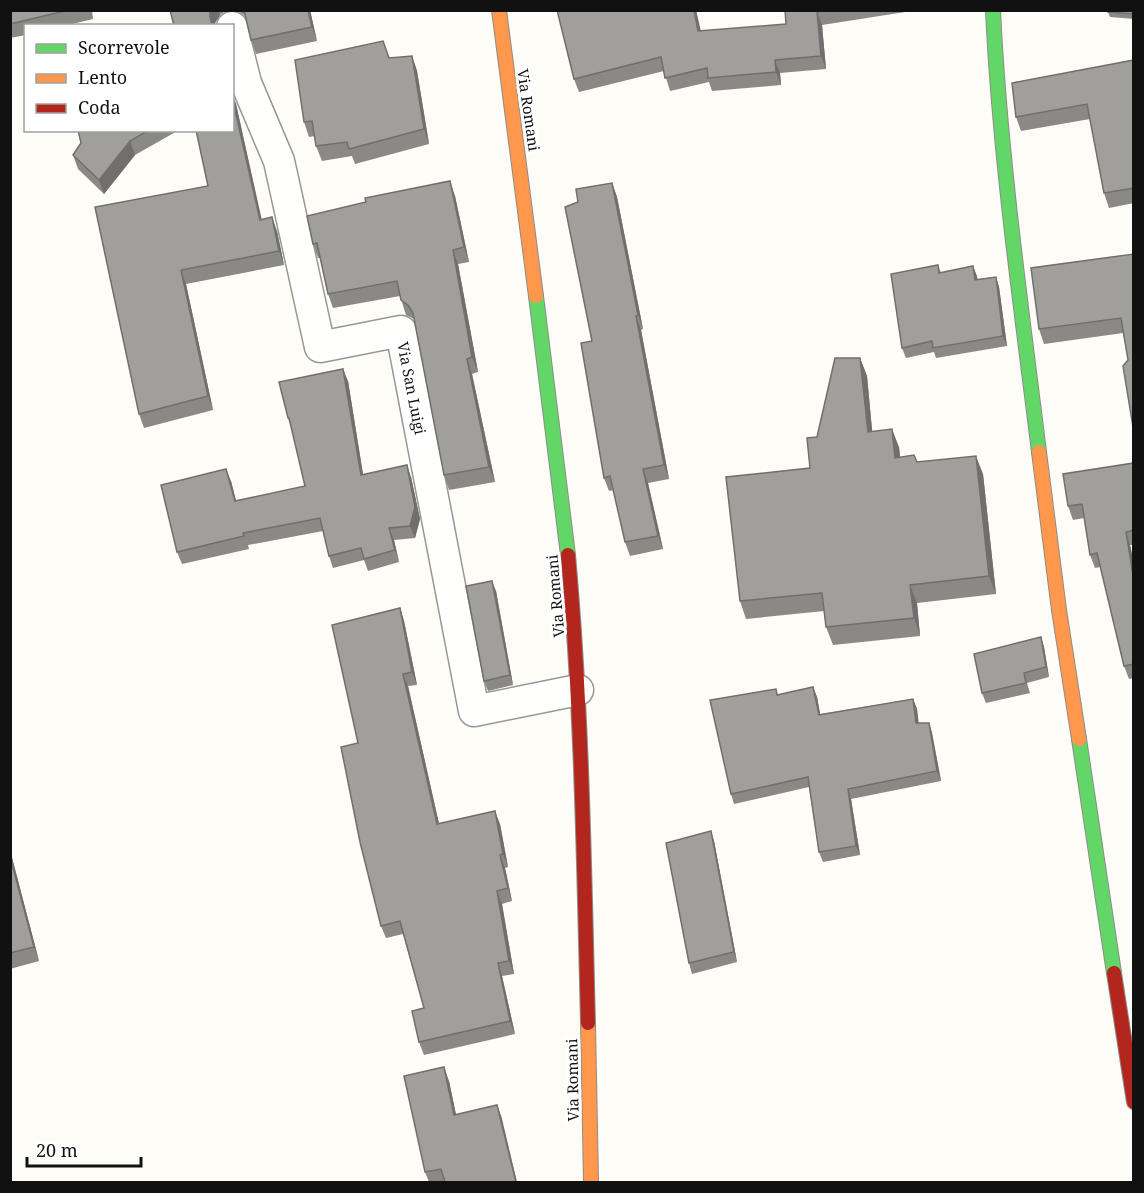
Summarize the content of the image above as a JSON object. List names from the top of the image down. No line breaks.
{"streets":{"street":["Via Romani","Via San Luigi"]},"crossings":[["Via Romani","Via San Luigi"]],"legend":["Scorrevole","Lento","Coda"],"scale_bar":"20 m"}
